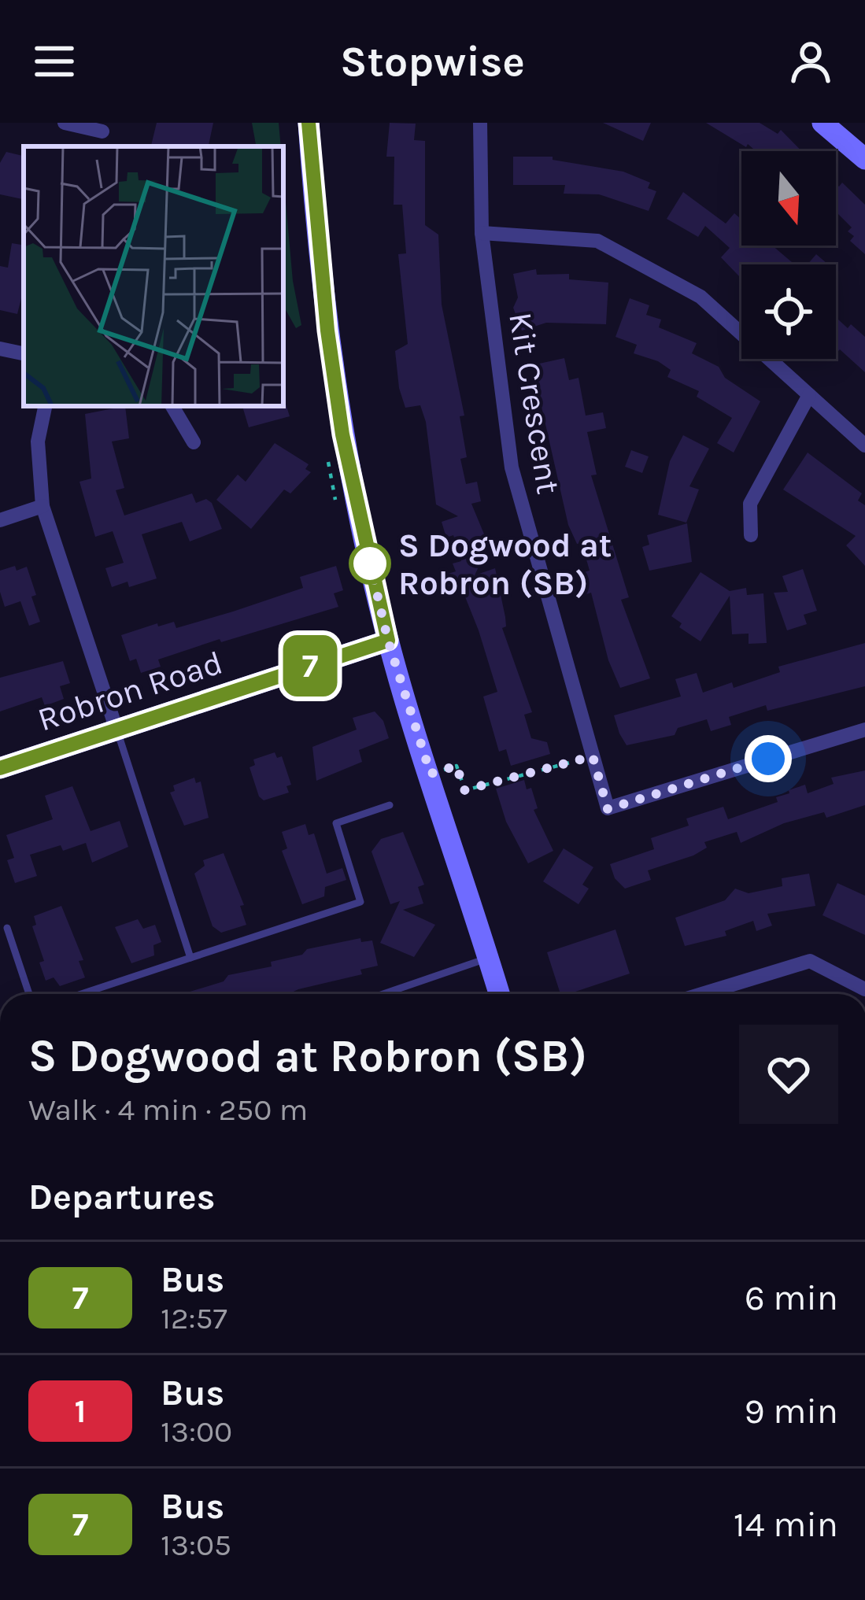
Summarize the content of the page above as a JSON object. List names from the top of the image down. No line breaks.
{"streets":{"main road":["Robron Road"],"street":["Kit Crescent"]},"places":["S Dogwood at Robron (SB)"],"lines":["bus line 7"],"north":"bottom","page":{"header":"Stopwise","on_map":"7","heading":[["S Dogwood at Robron (SB)","Walk · 4 min · 250 m"],"Departures"],"list":[{"mark":"7","name":"Bus","note":"12:57","value":"6 min"},{"mark":"1","name":"Bus","note":"13:00","value":"9 min"},{"mark":"7","name":"Bus","note":"13:05","value":"14 min"}]}}
